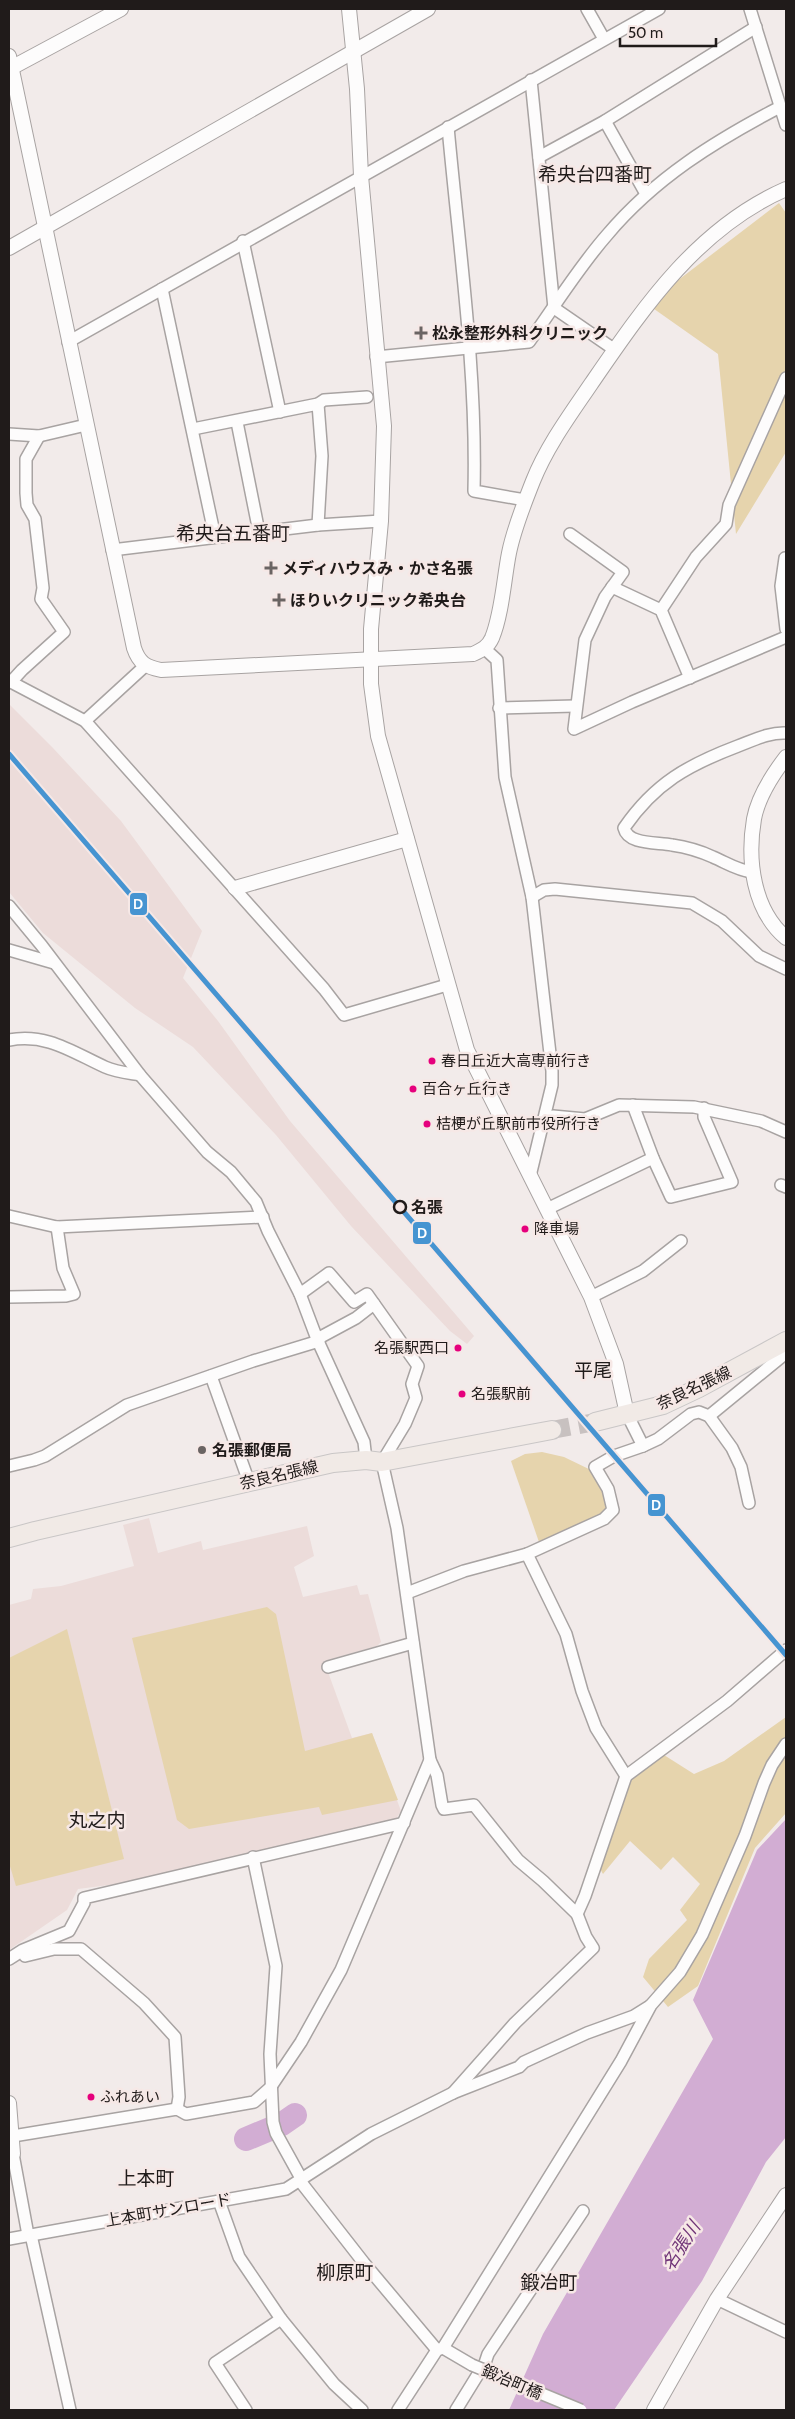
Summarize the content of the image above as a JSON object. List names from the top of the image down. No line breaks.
{"streets":{"main road":["奈良名張線"],"street":["上本町サンロード","鍛冶町橋"]},"crossings":[["上本町サンロード","鍛冶町橋"]],"districts":["希央台四番町","希央台五番町","平尾","丸之内","上本町","柳原町","鍛冶町"],"water":["名張川"],"places":{"health":["松永整形外科クリニック","メディハウスみ・かさ名張","ほりいクリニック希央台"],"other":["春日丘近大高専前行き","百合ヶ丘行き","桔梗が丘駅前市役所行き","名張","降車場","名張駅西口","名張駅前","名張郵便局","ふれあい"]},"lines":["transit line D"],"scale_bar":"50 m"}
